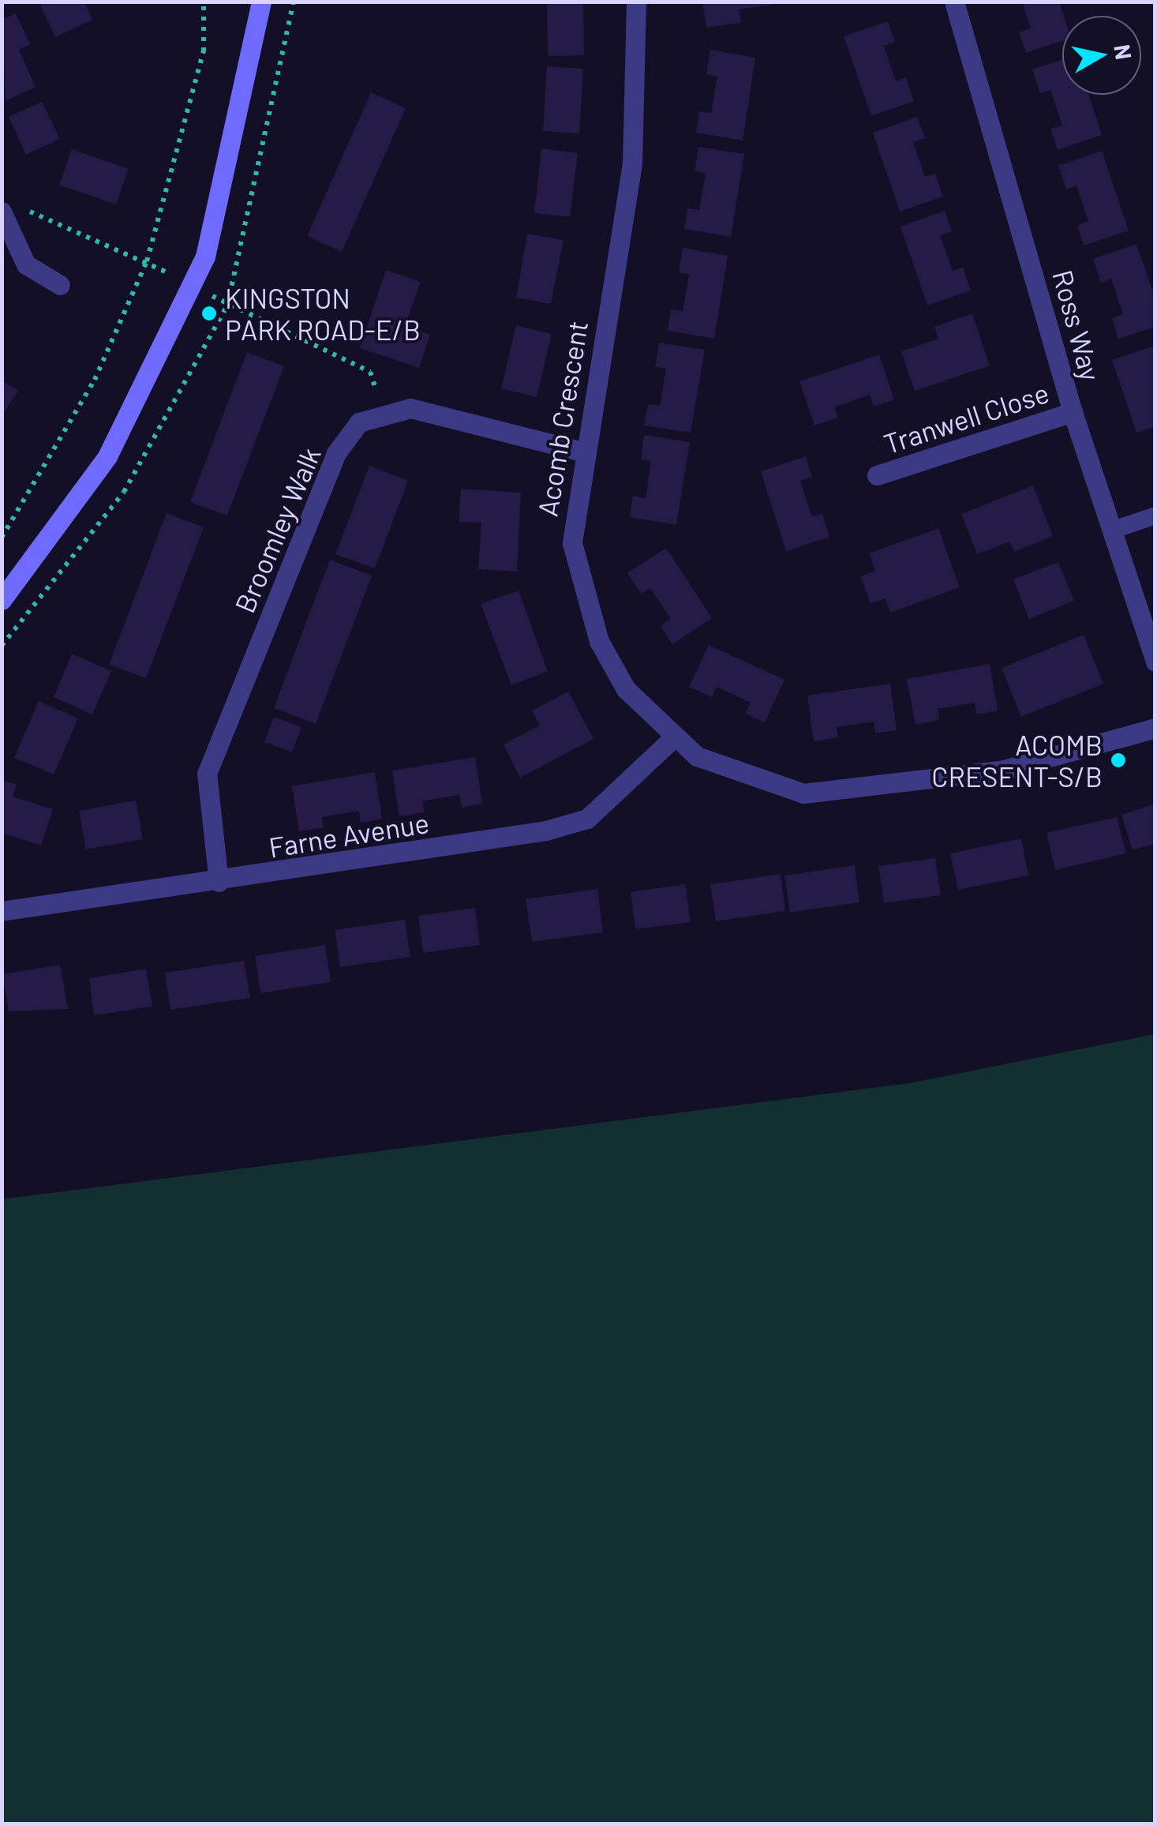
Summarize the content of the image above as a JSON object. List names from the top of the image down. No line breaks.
{"streets":{"street":["Ross Way","Tranwell Close","Acomb Crescent","Broomley Walk","Farne Avenue"]},"crossings":[["Ross Way","Tranwell Close"],["Acomb Crescent","Broomley Walk"],["Acomb Crescent","Farne Avenue"],["Broomley Walk","Farne Avenue"]],"places":["KINGSTON PARK ROAD-E/B","ACOMB CRESENT-S/B"],"north":"right"}
